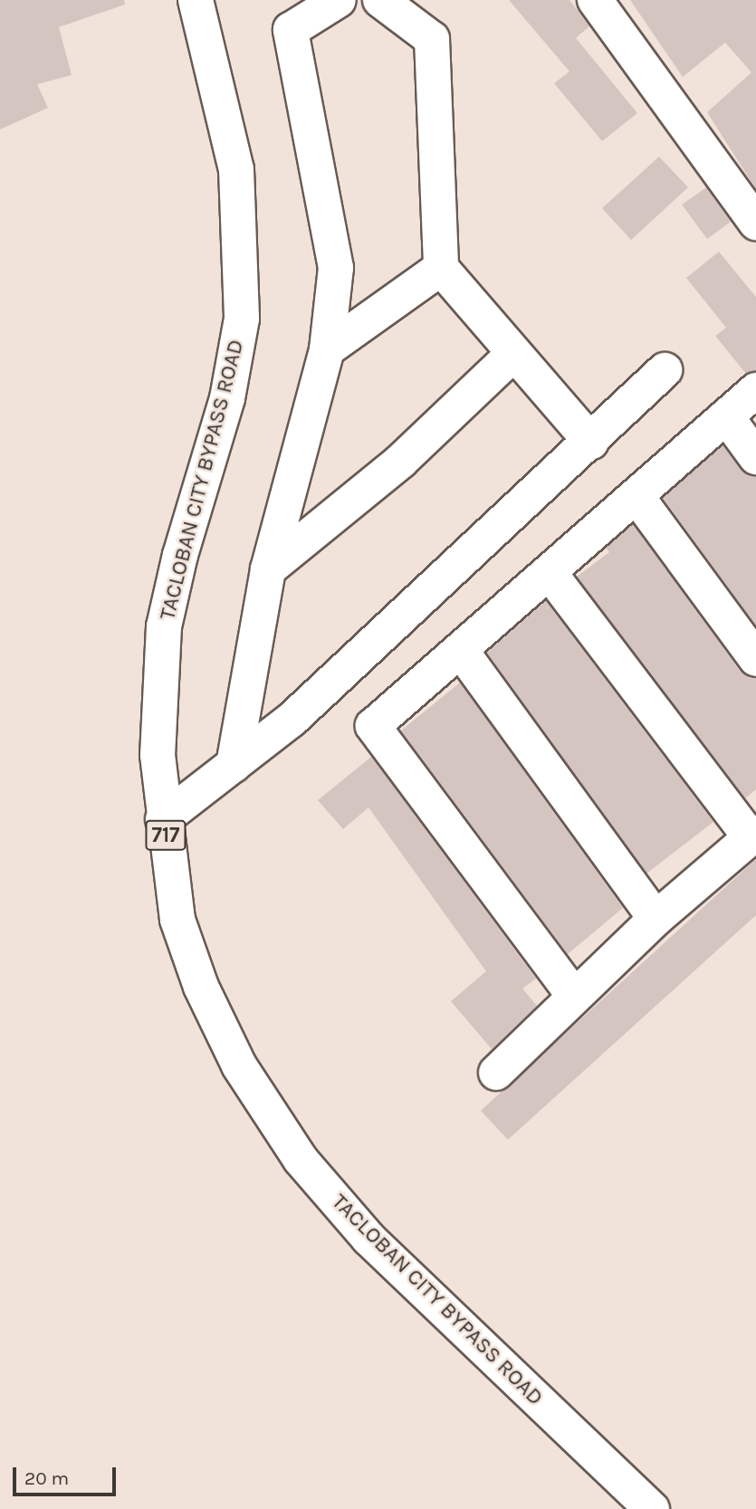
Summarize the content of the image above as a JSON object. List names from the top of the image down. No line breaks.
{"streets":{"main road":["TACLOBAN CITY BYPASS ROAD","717"]},"scale_bar":"20 m"}
